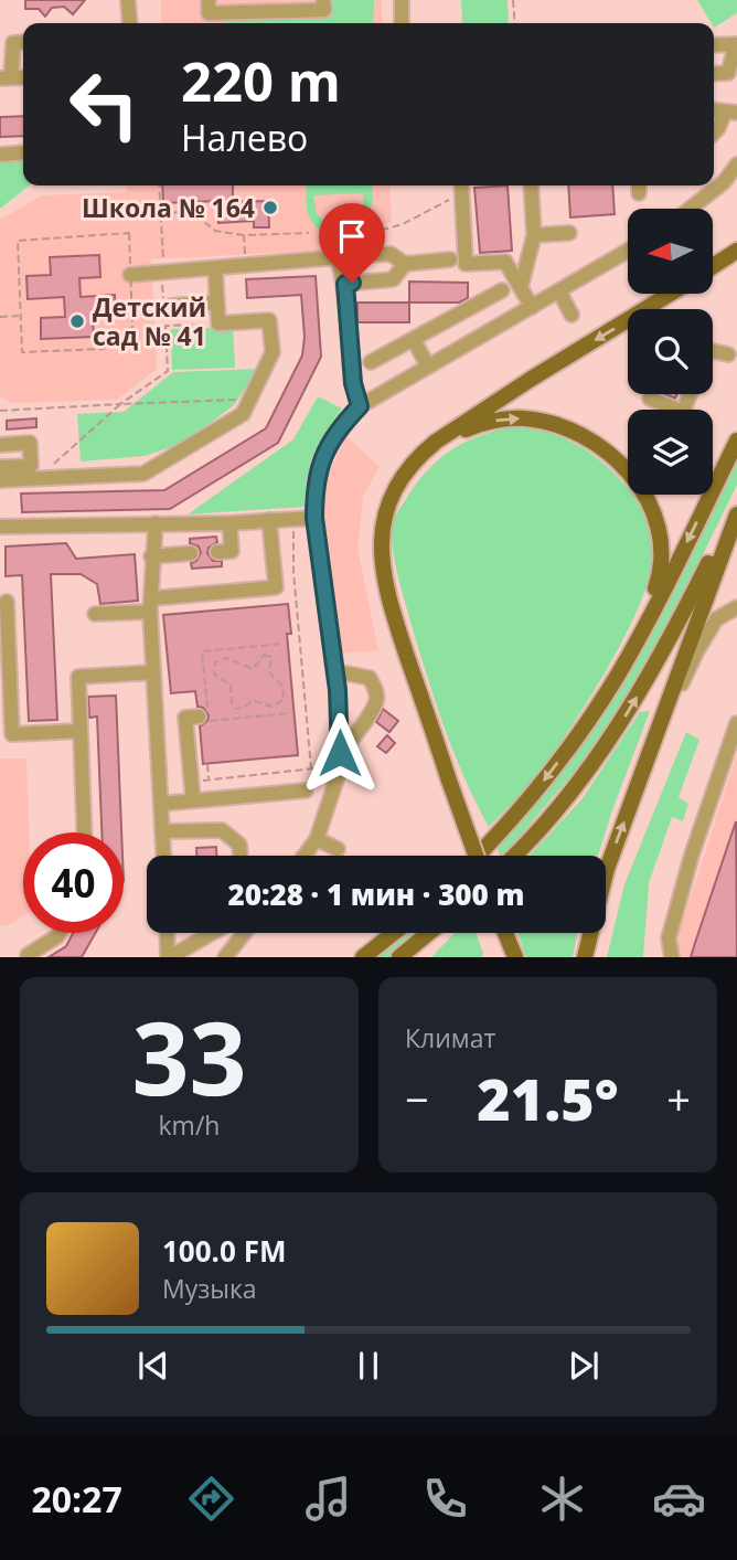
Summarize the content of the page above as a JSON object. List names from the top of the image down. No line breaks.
{"places":["Школа № 164","Детский сад № 41"],"north":"left","page":{"turn":["220 m","Налево"],"limit":"40","trip":"20:28 · 1 мин · 300 m","tile":[["33","km/h"],"Климат"],"heat":["−","21.5°","+"],"song":["100.0 FM","Музыка"],"tabs":"20:27"}}
